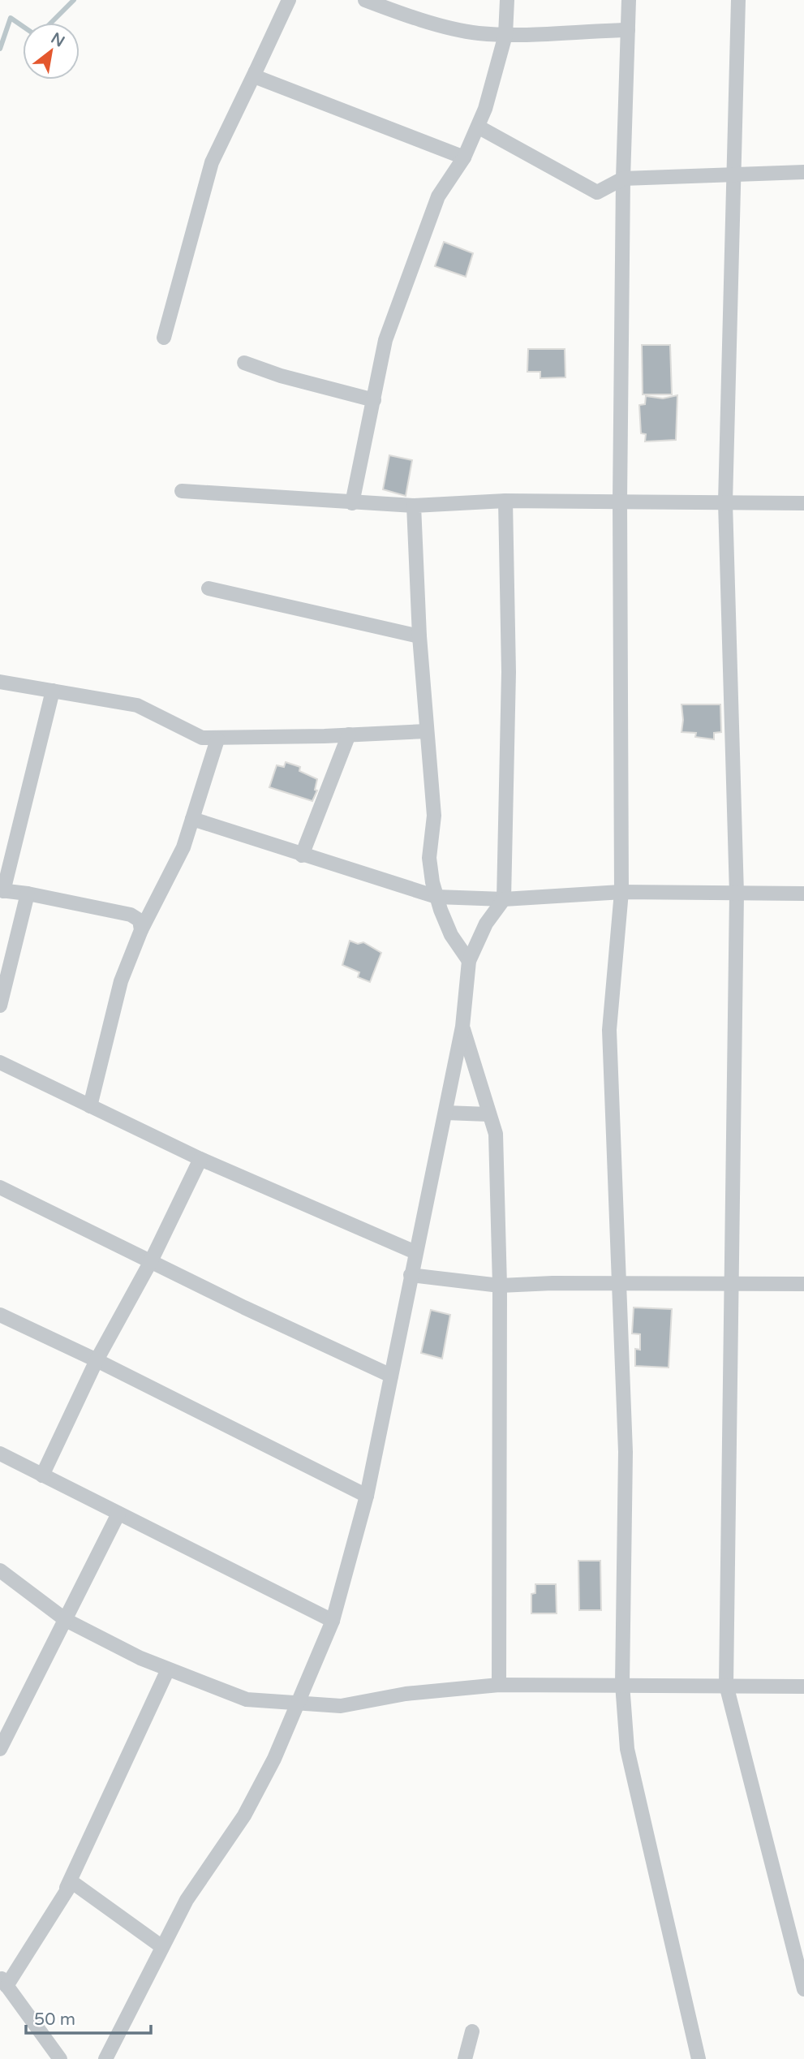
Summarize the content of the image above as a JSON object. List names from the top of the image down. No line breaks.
{"scale_bar":"50 m","north":"top right"}
